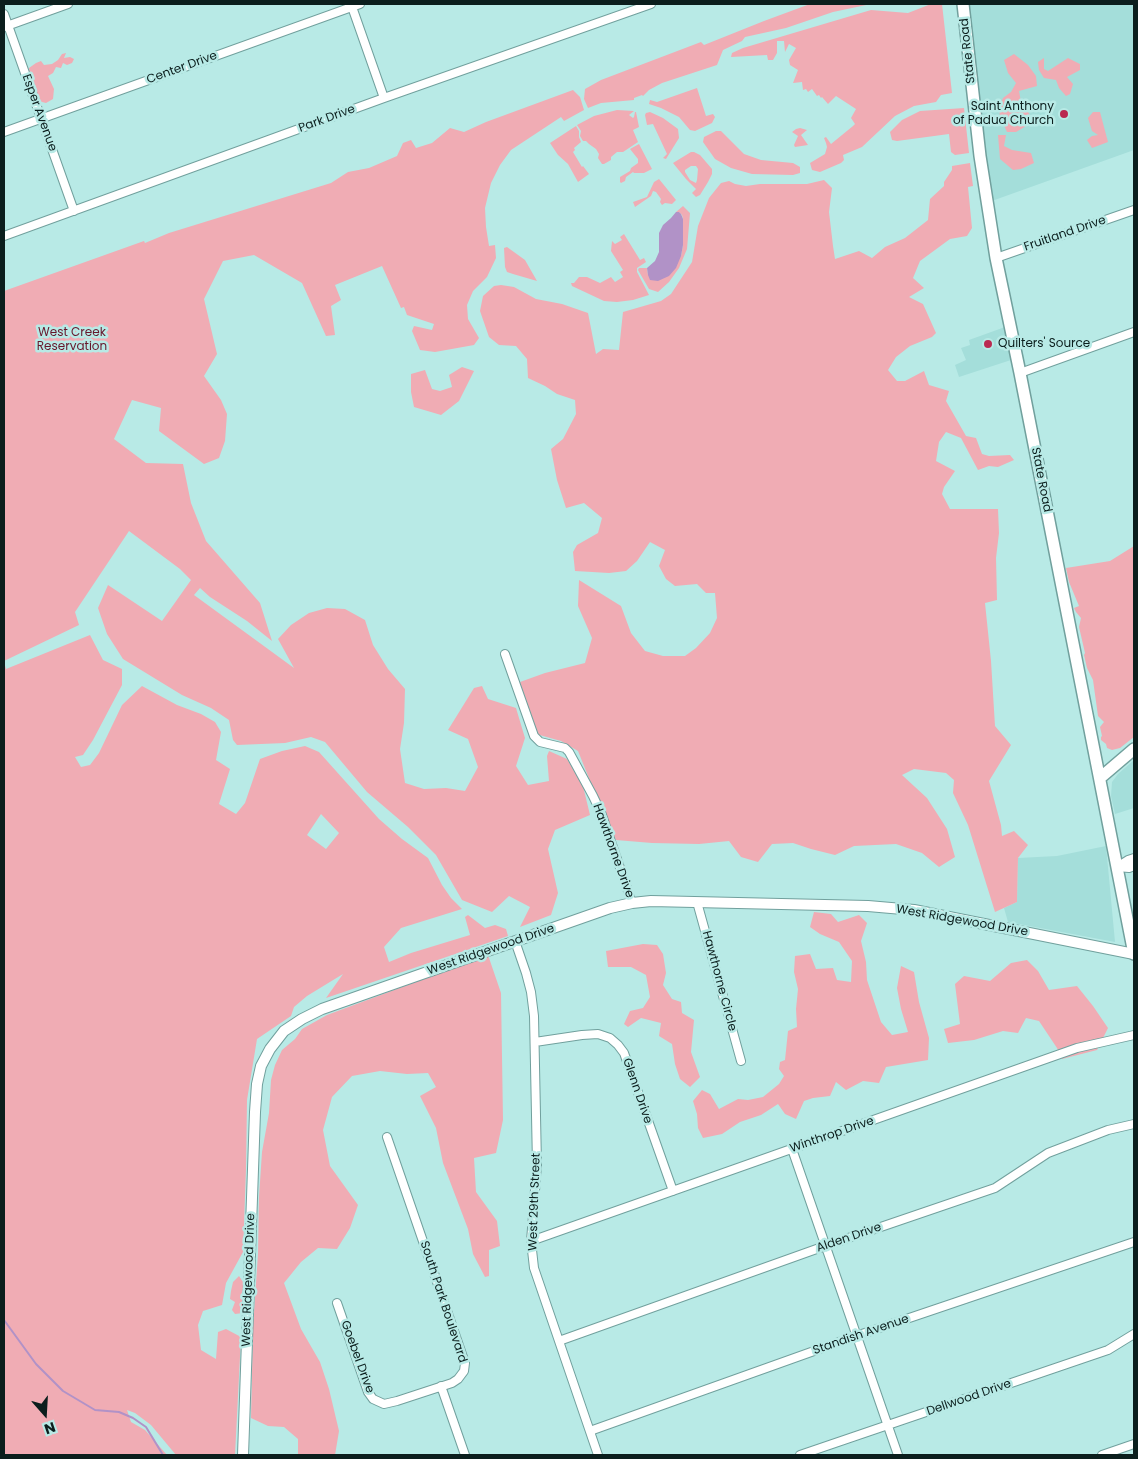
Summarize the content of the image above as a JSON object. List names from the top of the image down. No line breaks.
{"streets":{"main road":["State Road"],"street":["Center Drive","Esper Avenue","Park Drive","Fruitland Drive","Hawthorne Drive","West Ridgewood Drive","Hawthorne Circle","Glenn Drive","Winthrop Drive","West 29th Street","Alden Drive","South Park Boulevard","Standish Avenue","Goebel Drive","Dellwood Drive"]},"crossings":[["State Road","Fruitland Drive"],["State Road","West Ridgewood Drive"],["Center Drive","Esper Avenue"],["Esper Avenue","Park Drive"],["Hawthorne Drive","West Ridgewood Drive"],["West Ridgewood Drive","Hawthorne Circle"],["West Ridgewood Drive","West 29th Street"],["Glenn Drive","Winthrop Drive"],["Glenn Drive","West 29th Street"],["Winthrop Drive","West 29th Street"],["West 29th Street","Alden Drive"],["West 29th Street","Standish Avenue"],["South Park Boulevard","Goebel Drive"]],"parks":["West Creek Reservation"],"places":["Saint Anthony of Padua Church","Quilters' Source"],"north":"bottom"}
